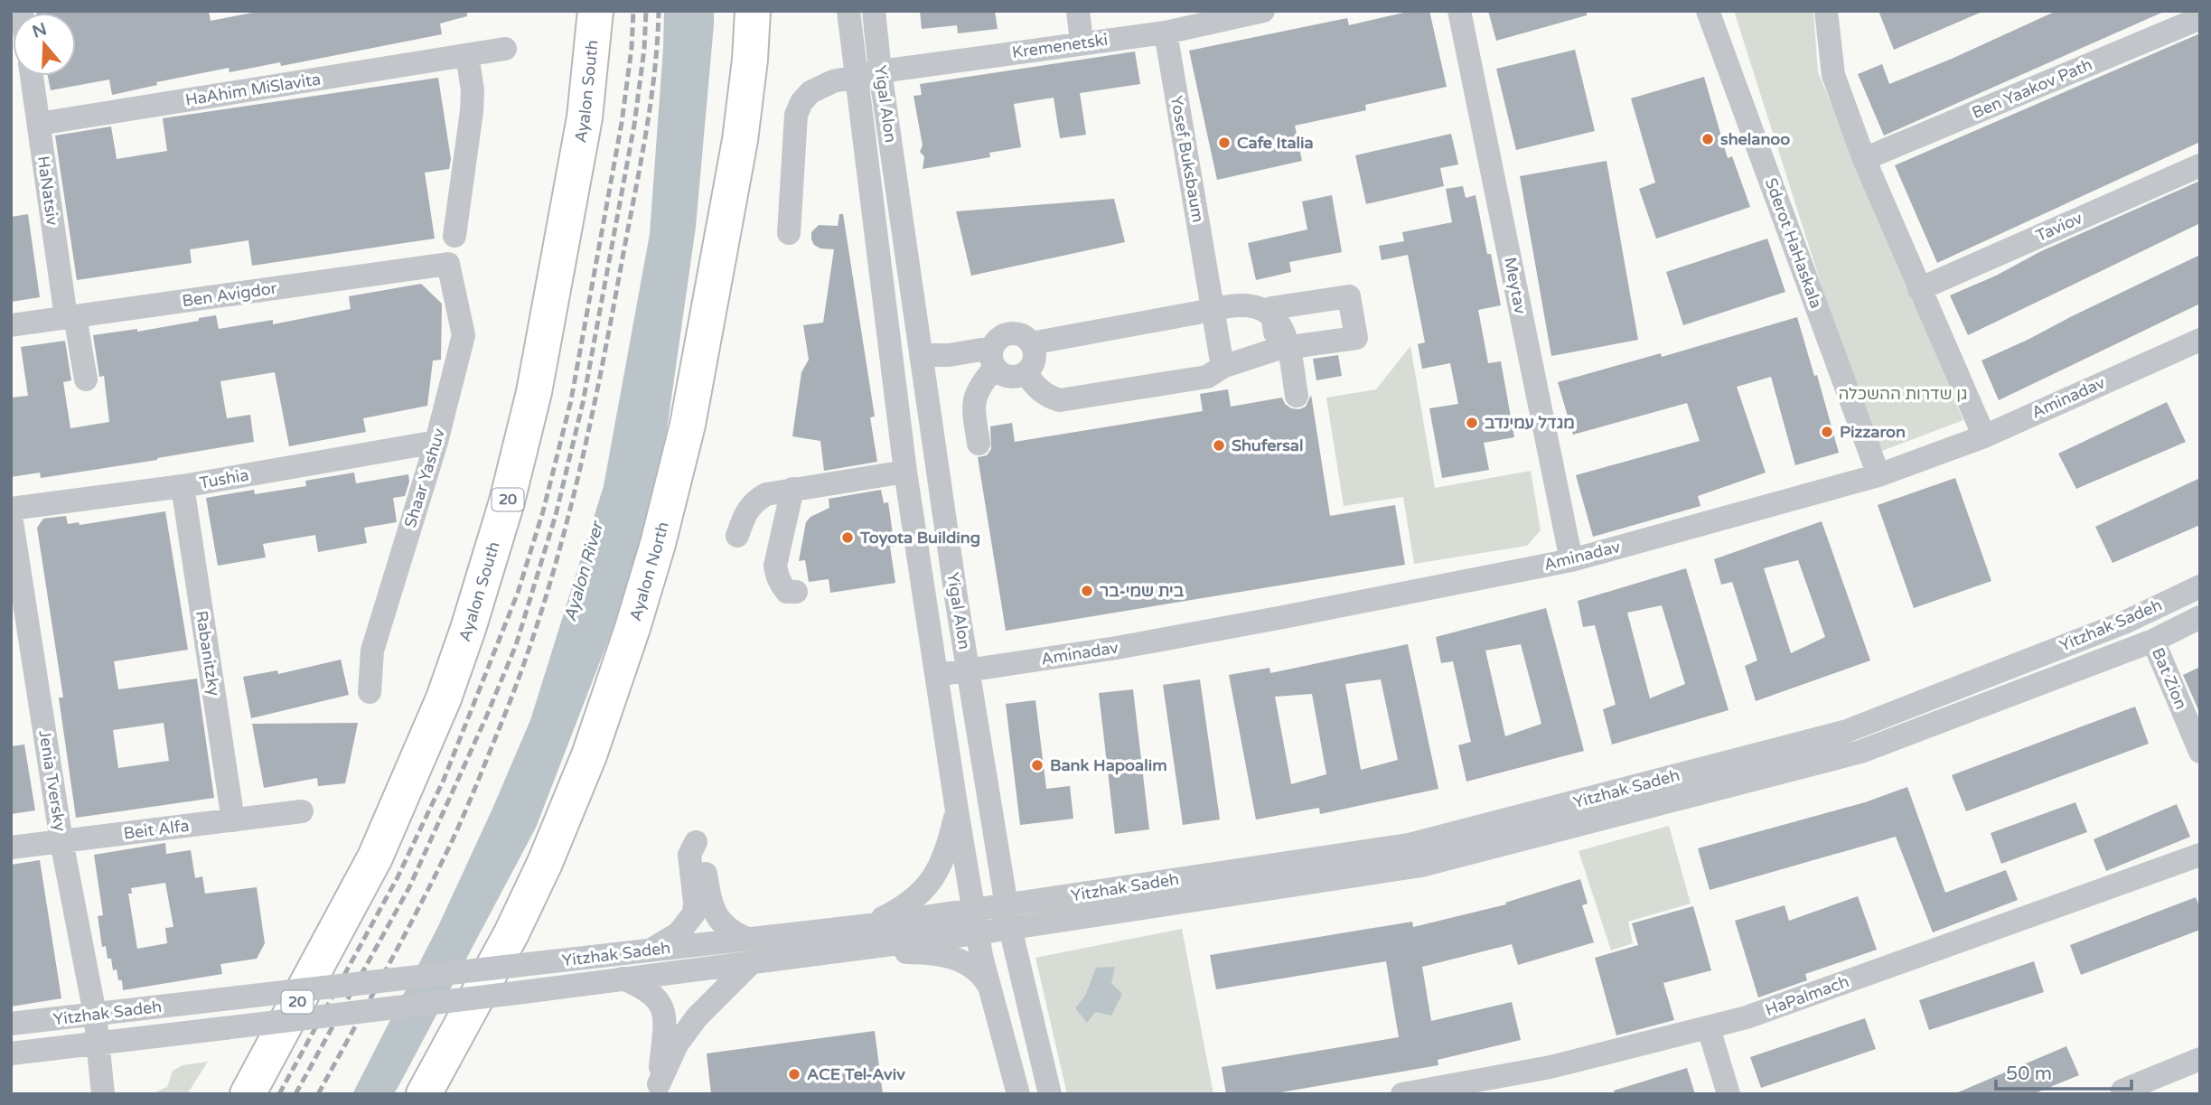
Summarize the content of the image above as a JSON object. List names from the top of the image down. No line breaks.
{"streets":{"highway":["Ayalon South","20","Ayalon North"],"street":["Kremenetski","Ben Yaakov Path","HaAhim MiSlavita","Yigal Alon","Yosef Buksbaum","HaNatsiv","Taviov","Sderot HaHaskala","Meytav","Ben Avigdor","Aminadav","Shaar Yashuv","Tushia","Yitzhak Sadeh","Rabanitzky","Bat Zion","Jenia Tversky","Beit Alfa","HaPalmach"]},"crossings":[["Kremenetski","Yigal Alon"],["Kremenetski","Yosef Buksbaum"],["HaAhim MiSlavita","HaNatsiv"],["Yigal Alon","Aminadav"],["Yigal Alon","Yitzhak Sadeh"],["HaNatsiv","Ben Avigdor"],["Sderot HaHaskala","Aminadav"],["Meytav","Aminadav"],["Ben Avigdor","Shaar Yashuv"],["Shaar Yashuv","Tushia"],["Tushia","Rabanitzky"],["Yitzhak Sadeh","Bat Zion"],["Yitzhak Sadeh","Jenia Tversky"],["Rabanitzky","Beit Alfa"],["Jenia Tversky","Beit Alfa"]],"water":["Ayalon River"],"parks":["גן שדרות ההשכלה"],"places":["shelanoo","Cafe Italia","מגדל עמינדב","Pizzaron","Shufersal","Toyota Building","בית שמי-בר","Bank Hapoalim","ACE Tel-Aviv"],"scale_bar":"50 m","north":"top"}
